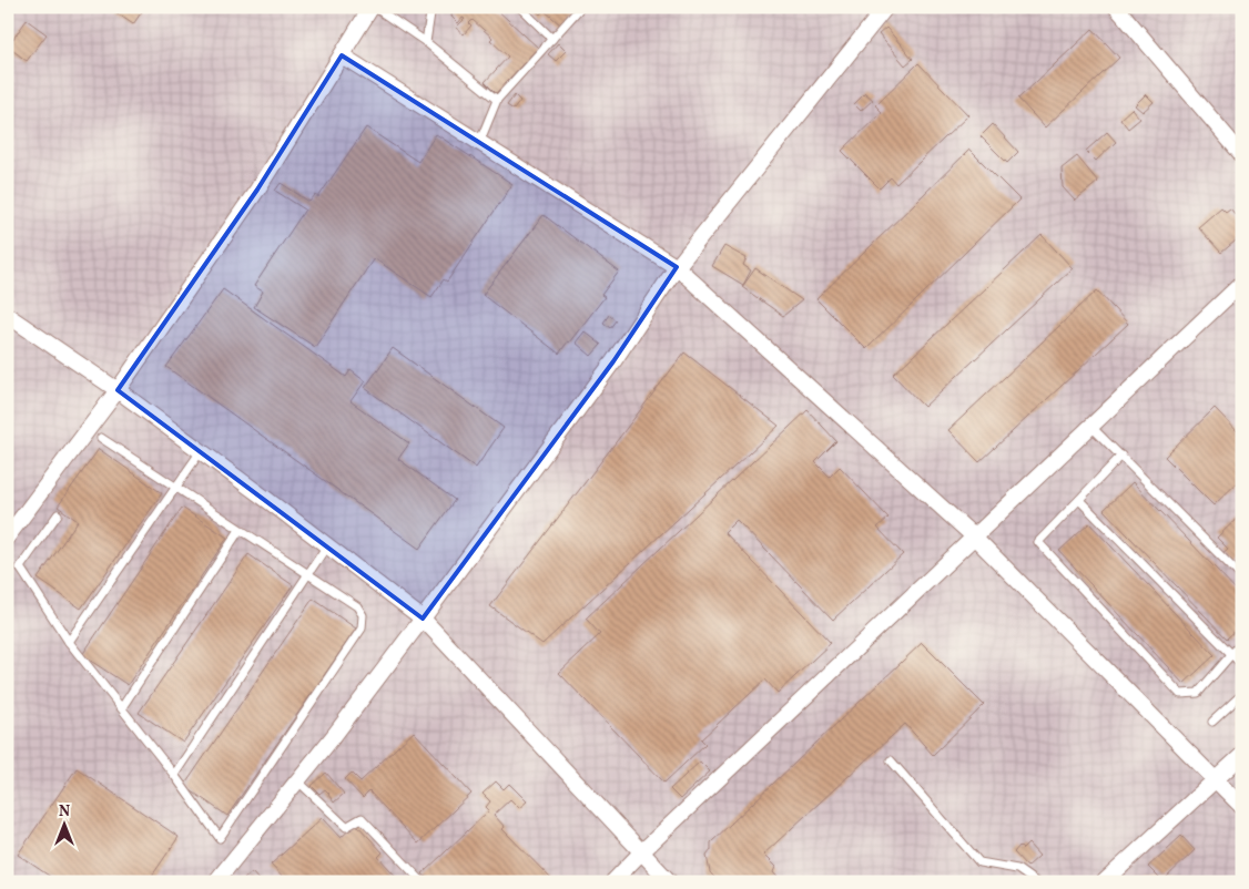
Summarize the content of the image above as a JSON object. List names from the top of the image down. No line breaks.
{"north":"top"}
